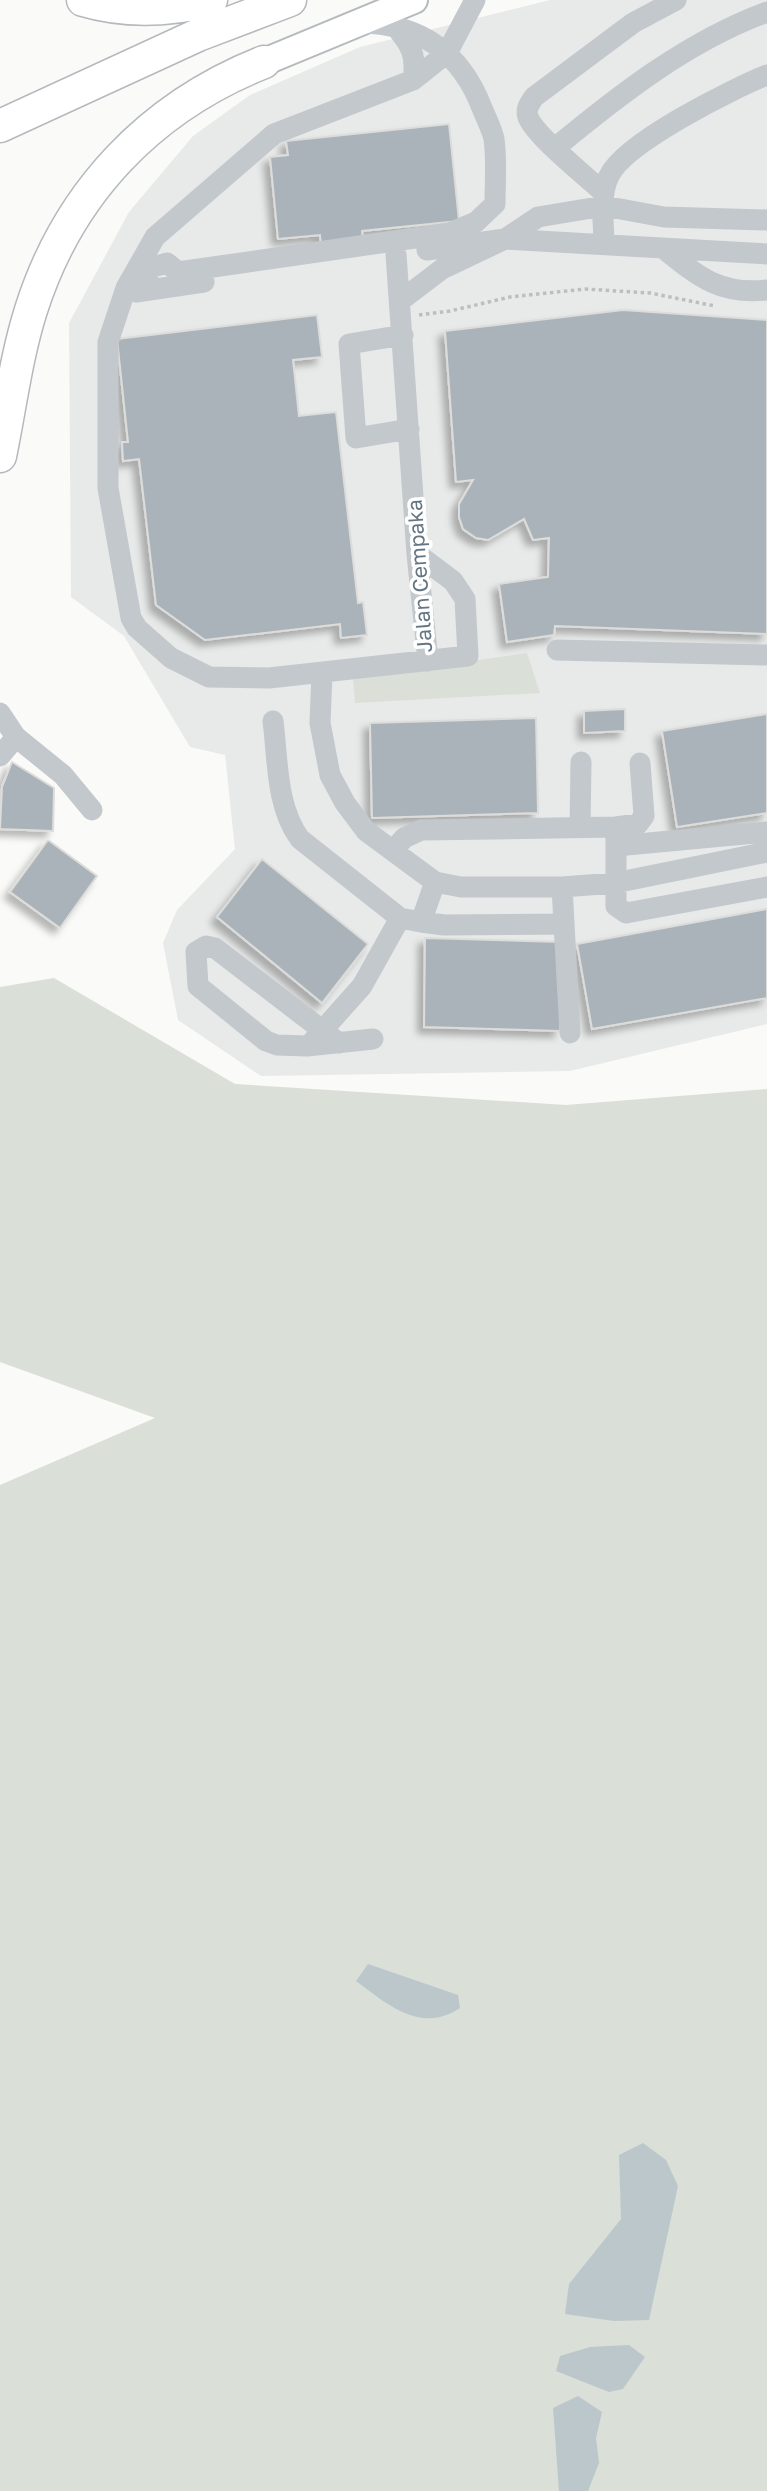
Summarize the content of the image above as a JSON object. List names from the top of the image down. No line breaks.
{"streets":{"street":["Jalan Cempaka"]}}
